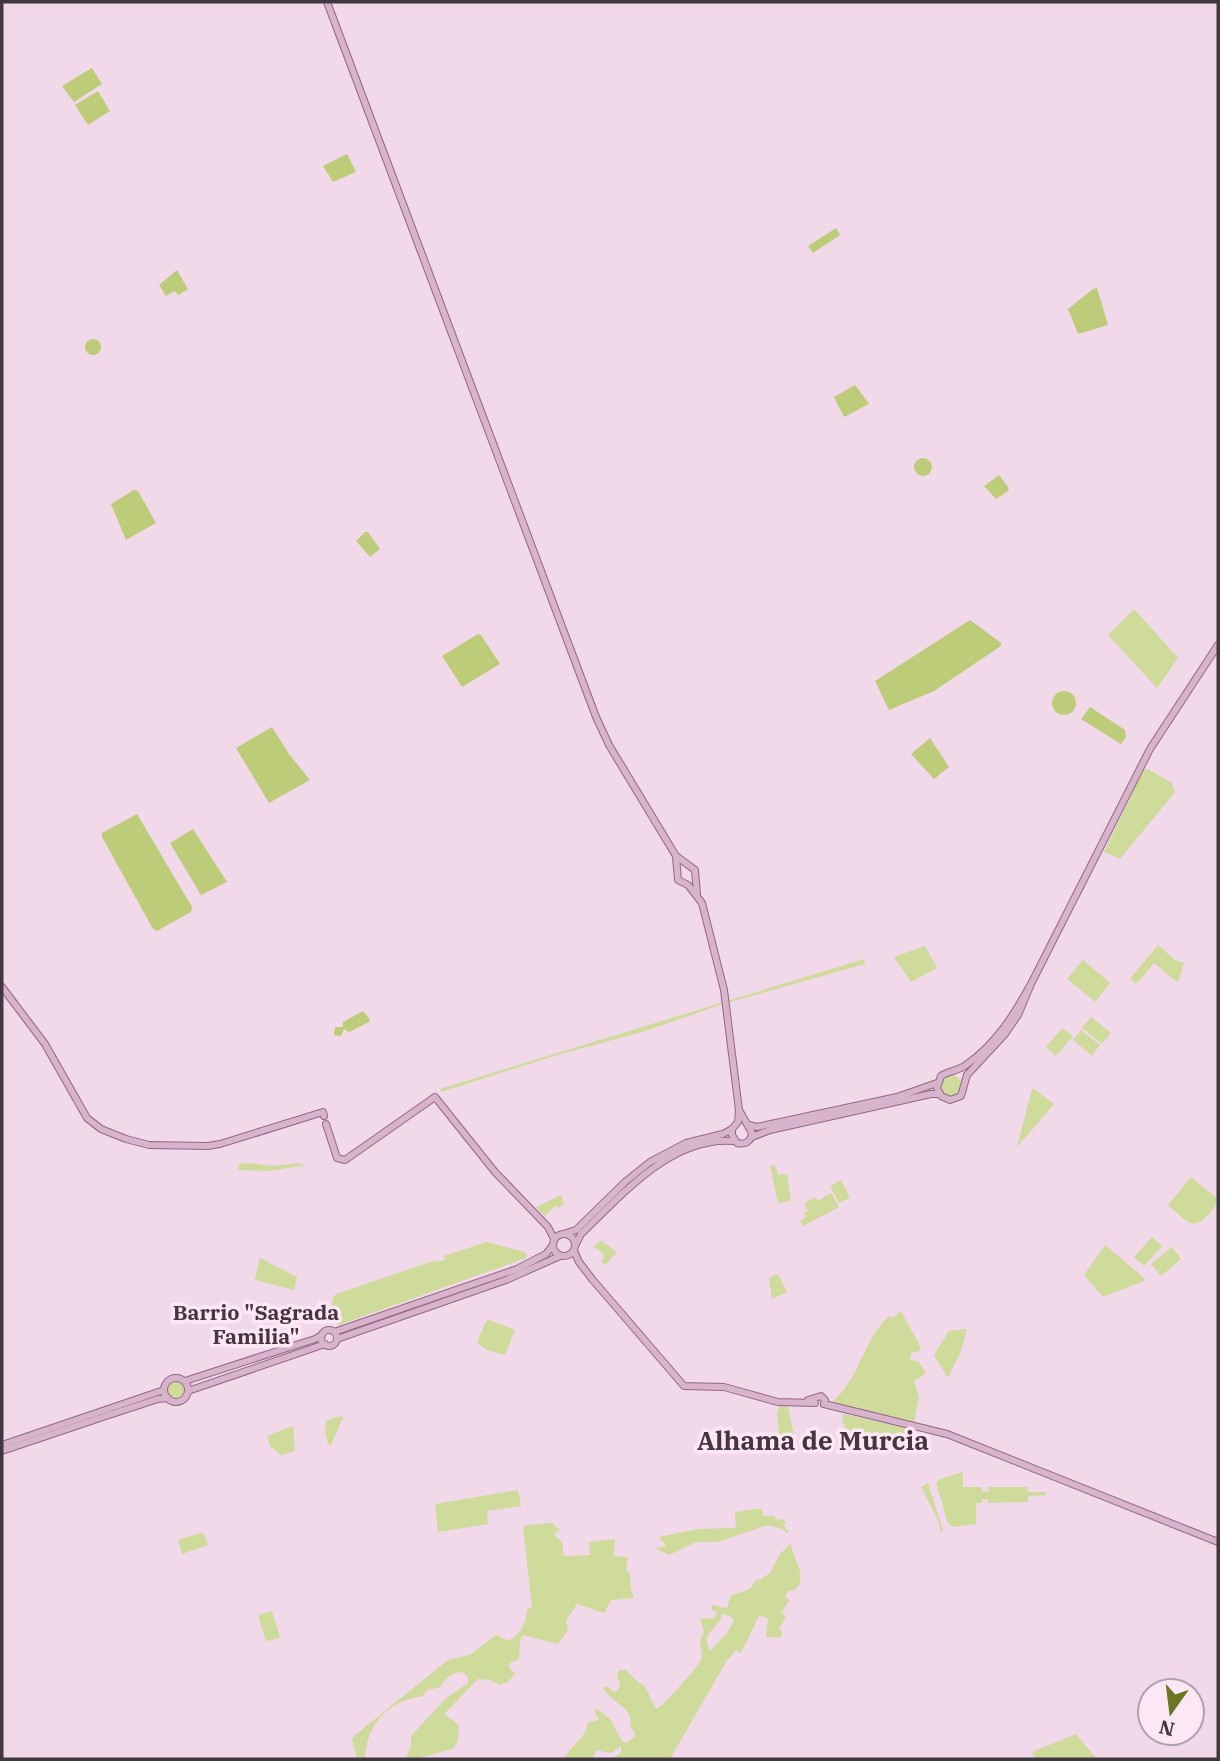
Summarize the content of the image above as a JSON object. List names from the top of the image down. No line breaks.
{"districts":["Barrio \"Sagrada Familia\"","Alhama de Murcia"],"north":"bottom"}
